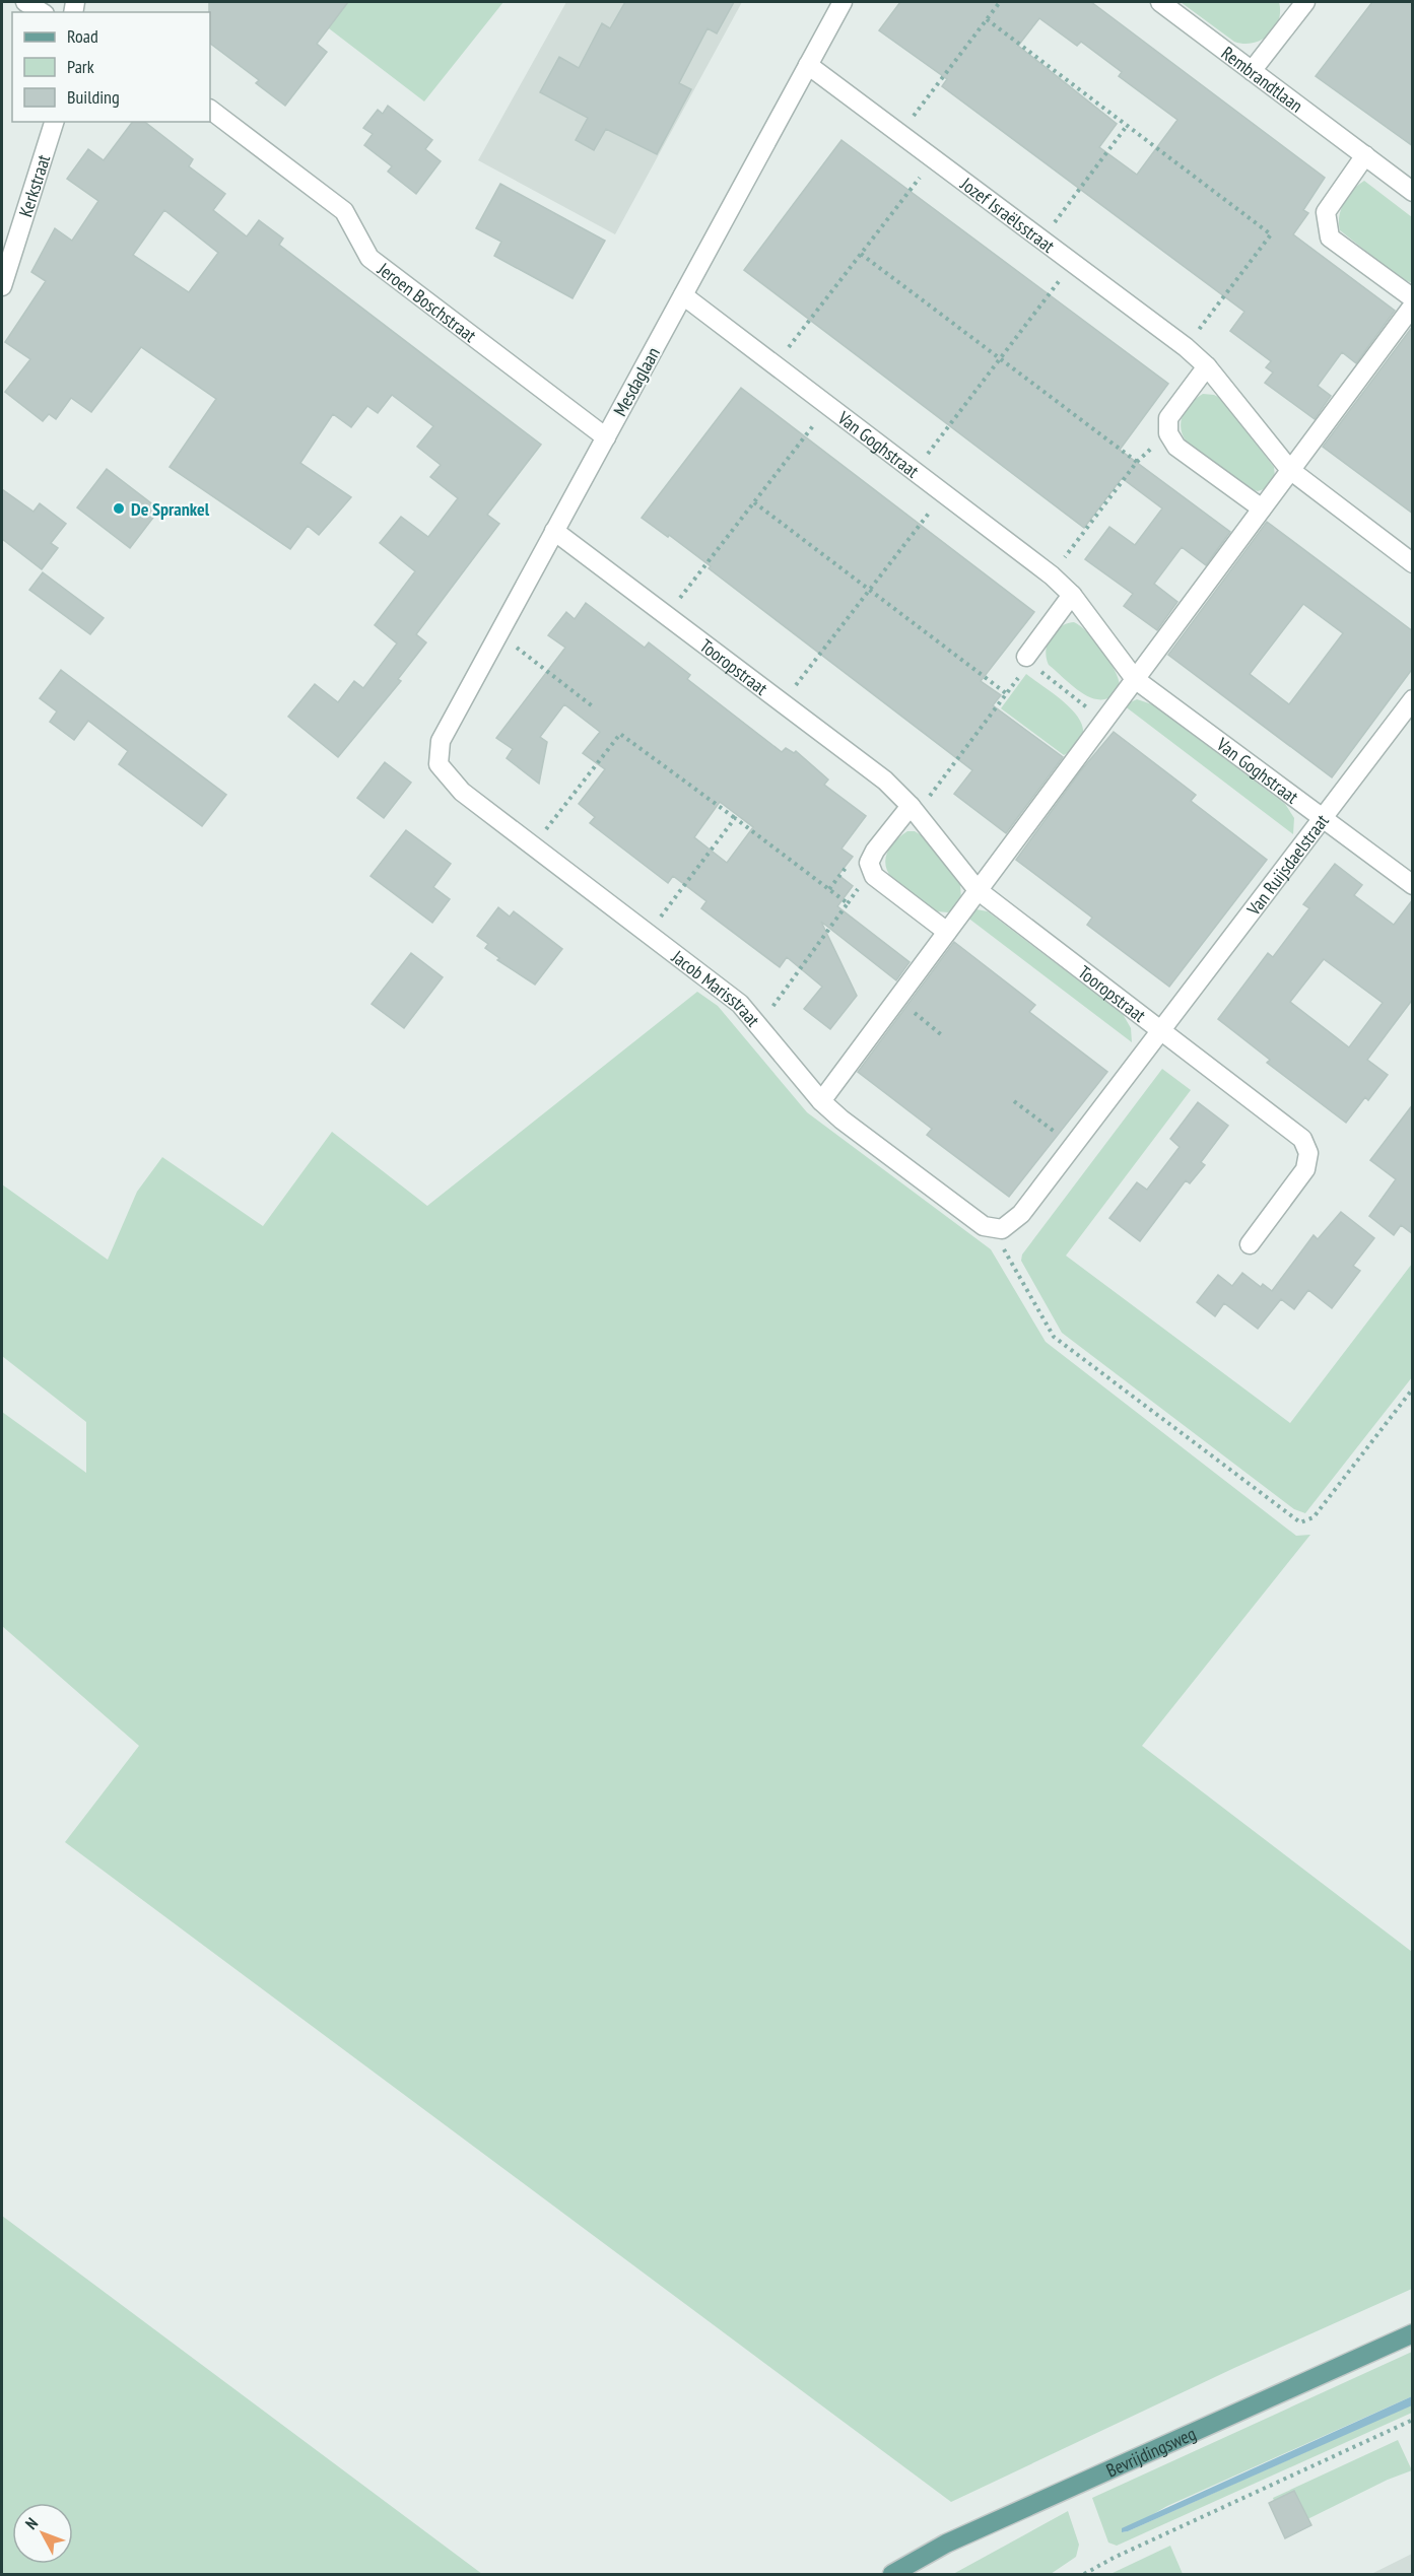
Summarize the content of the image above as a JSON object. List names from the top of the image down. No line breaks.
{"streets":{"main road":["Bevrijdingsweg"],"street":["Rembrandtlaan","Kerkstraat","Jozef Israëlsstraat","Jeroen Boschstraat","Mesdaglaan","Van Goghstraat","Tooropstraat","Van Ruijsdaelstraat","Jacob Marisstraat"]},"crossings":[["Jozef Israëlsstraat","Mesdaglaan"],["Jeroen Boschstraat","Mesdaglaan"],["Mesdaglaan","Van Goghstraat"],["Mesdaglaan","Tooropstraat"],["Mesdaglaan","Jacob Marisstraat"],["Van Goghstraat","Van Ruijsdaelstraat"],["Tooropstraat","Van Ruijsdaelstraat"],["Van Ruijsdaelstraat","Jacob Marisstraat"]],"places":["De Sprankel"],"legend":["Road","Park","Building"],"north":"top left"}
